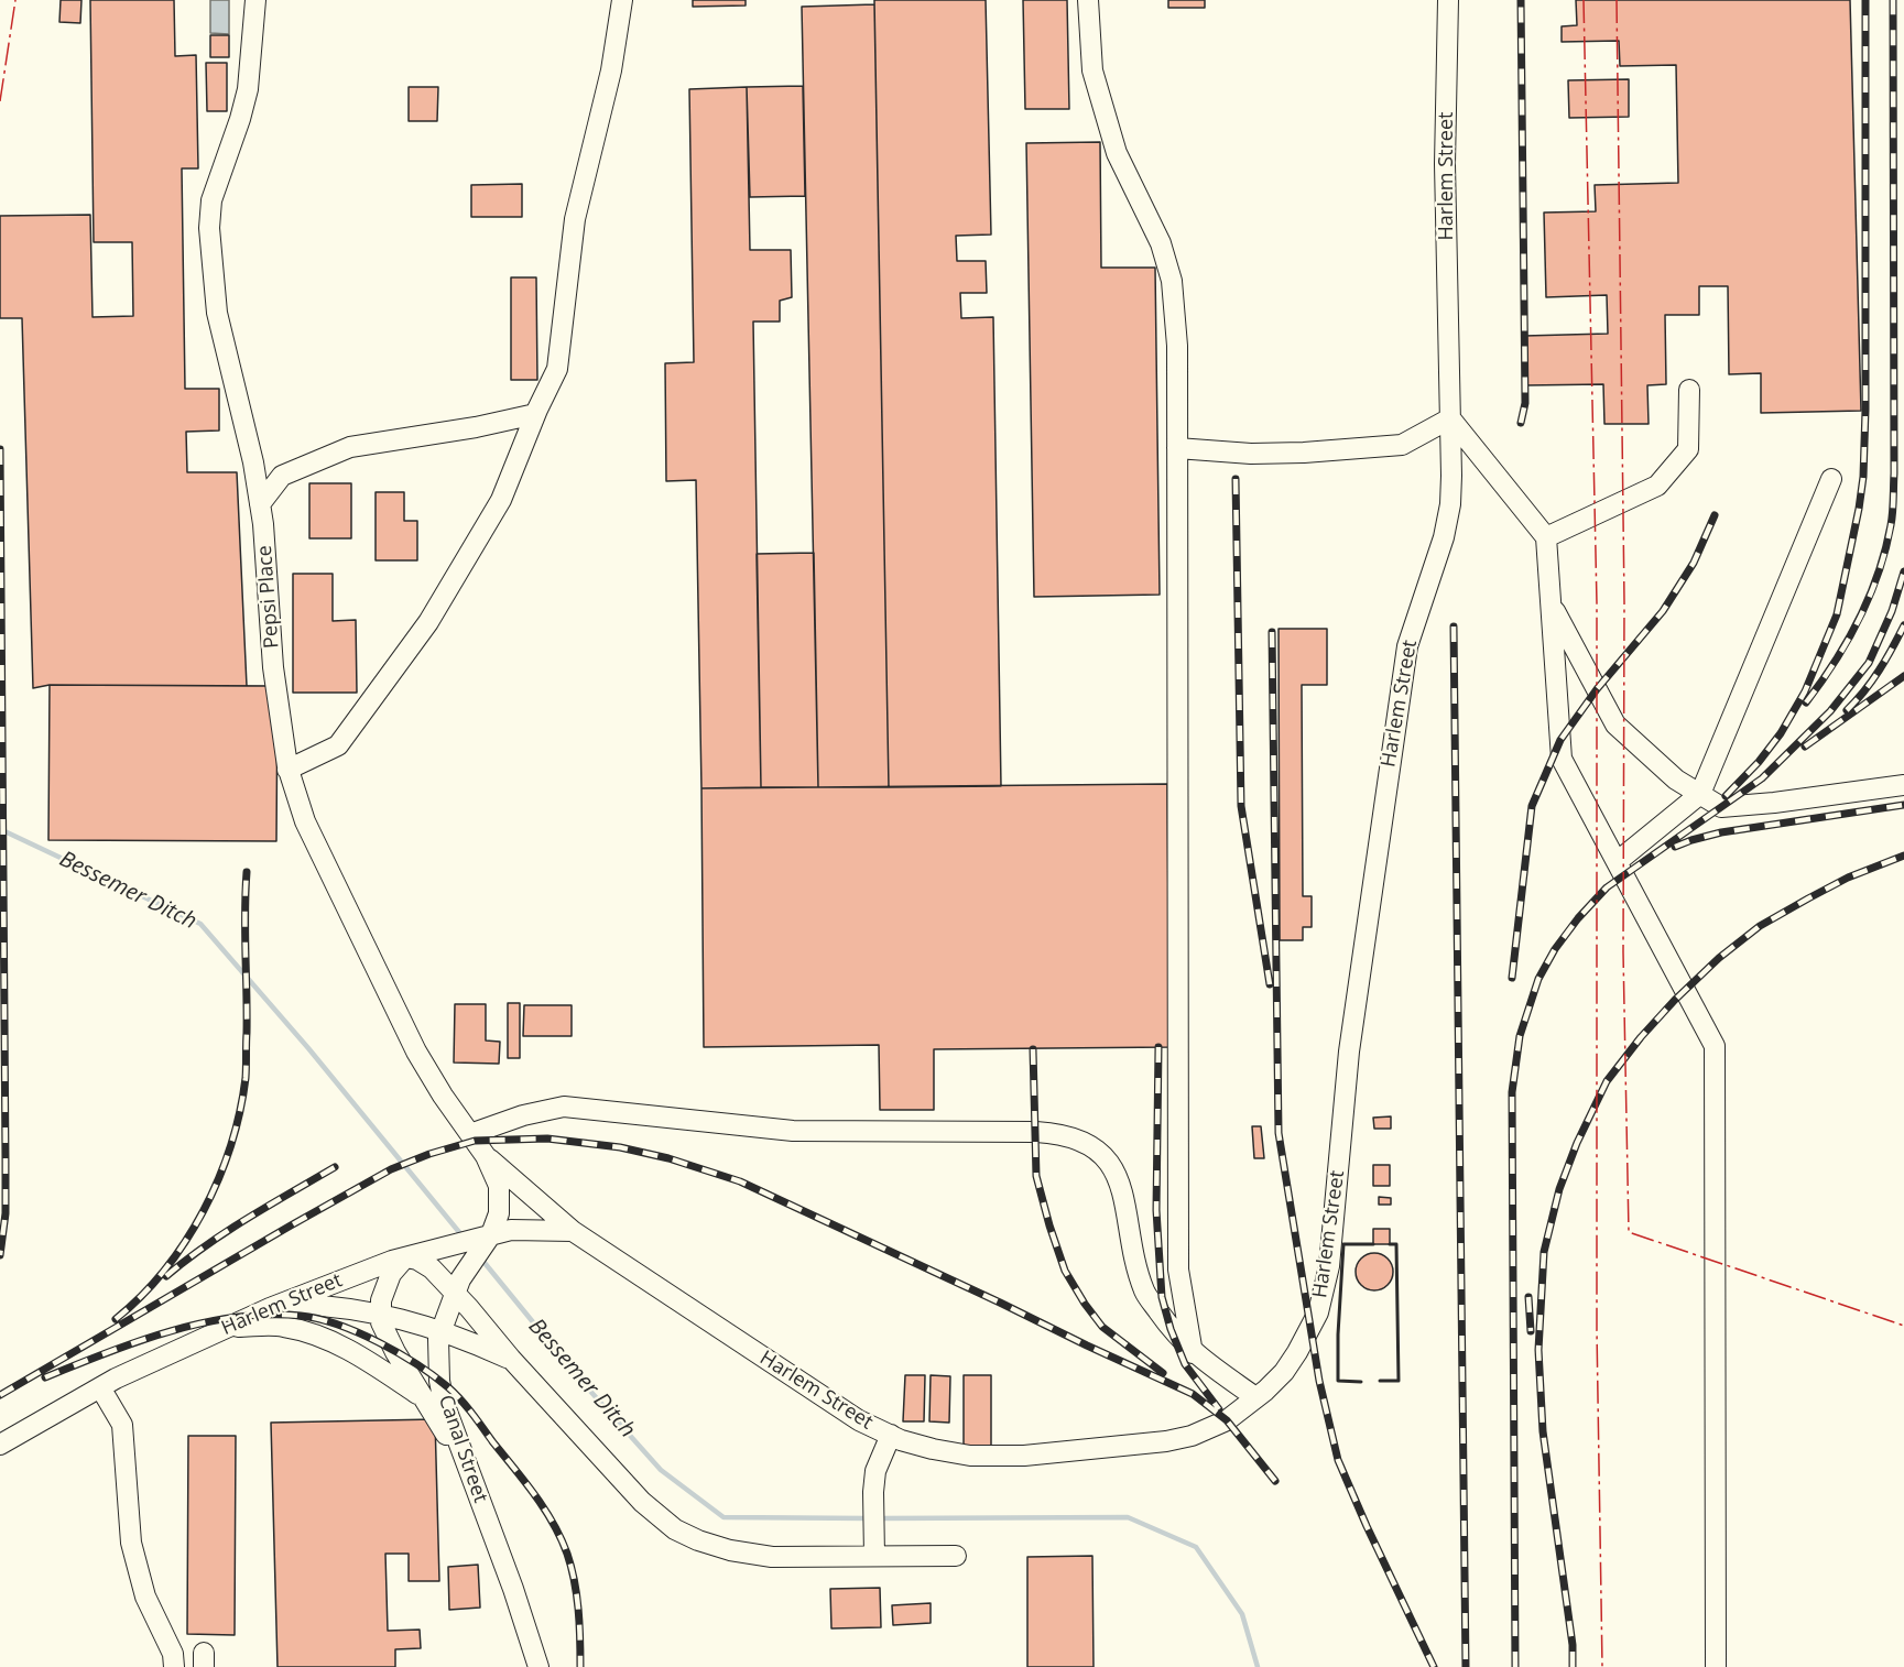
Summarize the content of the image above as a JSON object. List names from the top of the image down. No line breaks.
{"streets":{"lane":["Harlem Street","Pepsi Place","Canal Street"]},"crossings":[["Harlem Street","Canal Street"]],"water":["Bessemer Ditch"]}
